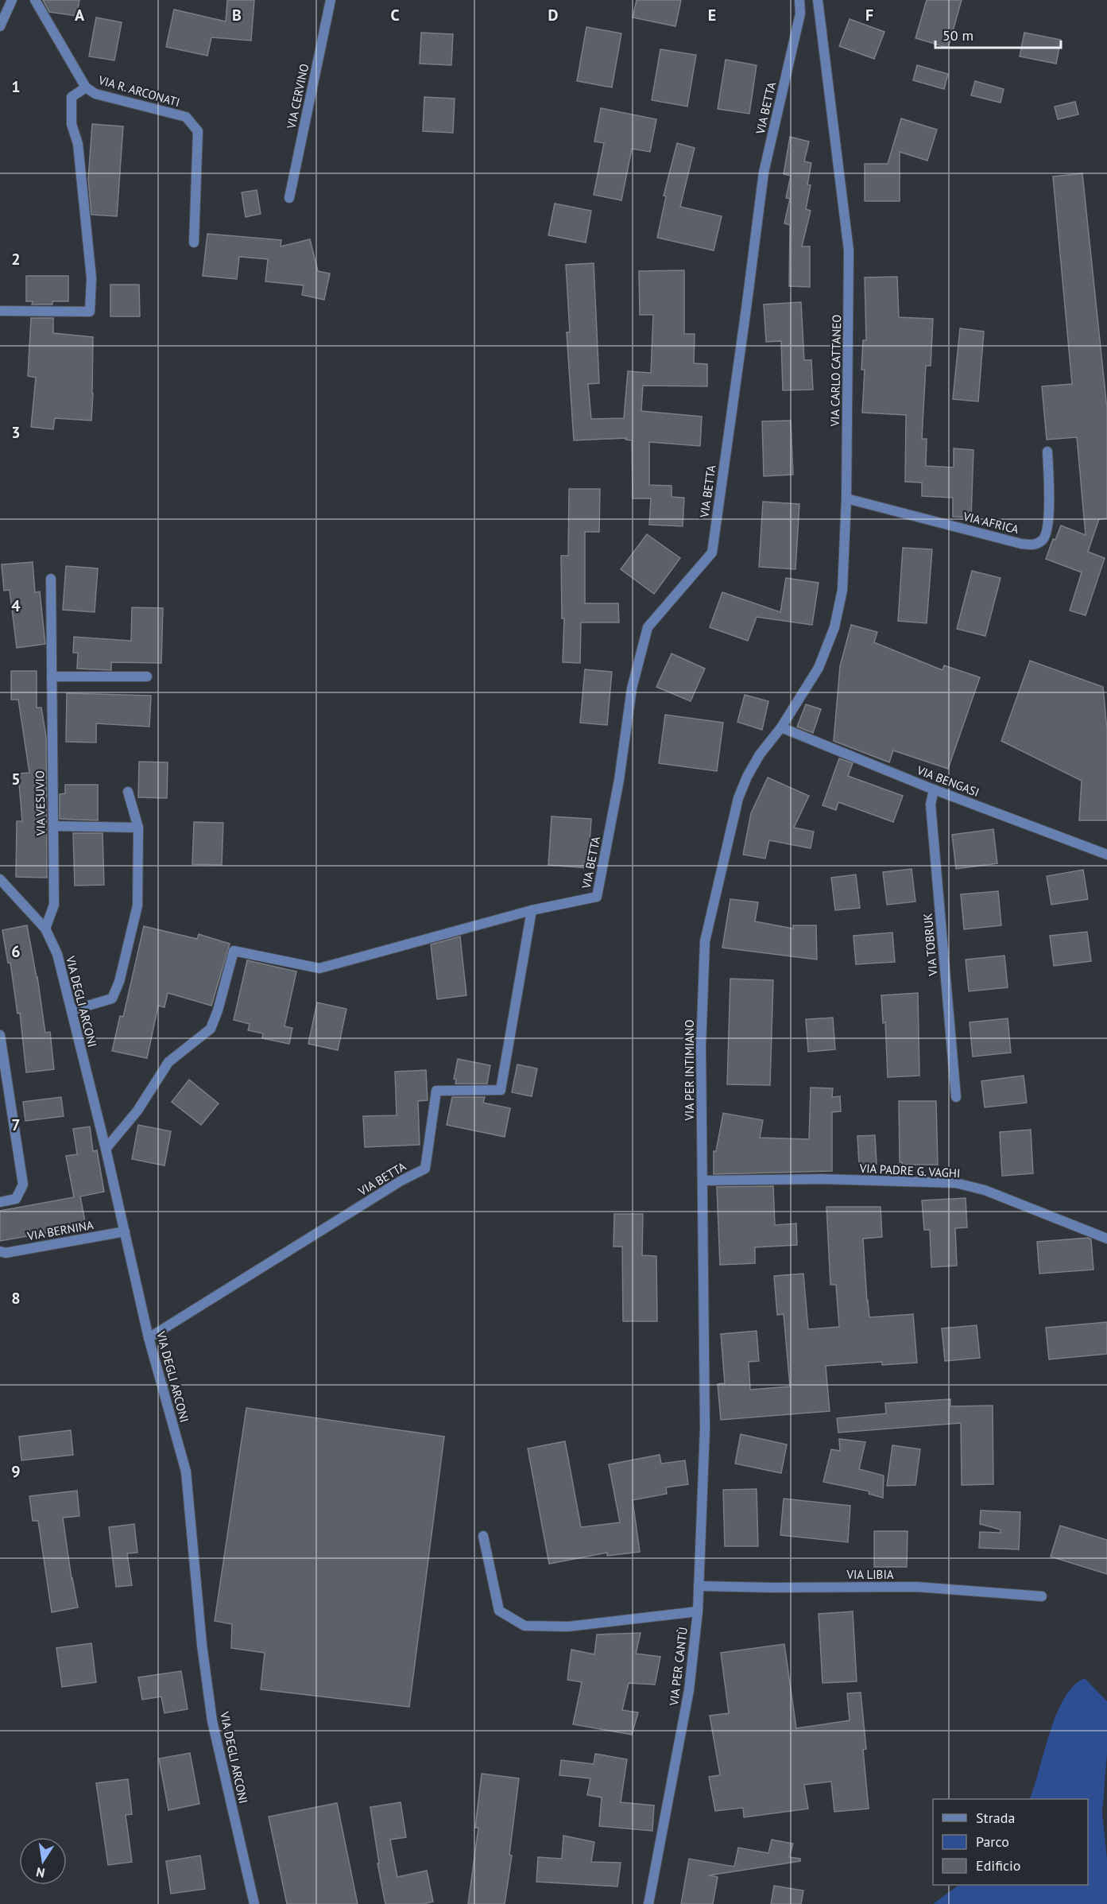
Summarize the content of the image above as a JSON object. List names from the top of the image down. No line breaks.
{"streets":{"street":["VIA R. ARCONATI","VIA CERVINO","VIA BETTA","VIA CARLO CATTANEO","VIA AFRICA","VIA BENGASI","VIA VESUVIO","VIA TOBRUK","VIA DEGLI ARCONI","VIA PER INTIMIANO","VIA PADRE G. VAGHI","VIA BERNINA","VIA LIBIA","VIA PER CANTÙ"]},"crossings":[["VIA BETTA","VIA DEGLI ARCONI"],["VIA CARLO CATTANEO","VIA AFRICA"],["VIA CARLO CATTANEO","VIA BENGASI"],["VIA CARLO CATTANEO","VIA PER INTIMIANO"],["VIA BENGASI","VIA TOBRUK"],["VIA BENGASI","VIA PER INTIMIANO"],["VIA VESUVIO","VIA DEGLI ARCONI"],["VIA DEGLI ARCONI","VIA BERNINA"],["VIA PER INTIMIANO","VIA PADRE G. VAGHI"],["VIA PER INTIMIANO","VIA PER CANTÙ"],["VIA LIBIA","VIA PER CANTÙ"]],"legend":["Strada","Parco","Edificio"],"scale_bar":"50 m","north":"bottom","grid":{"columns":["A","B","C","D","E","F"],"rows":["1","2","3","4","5","6","7","8","9"]}}
